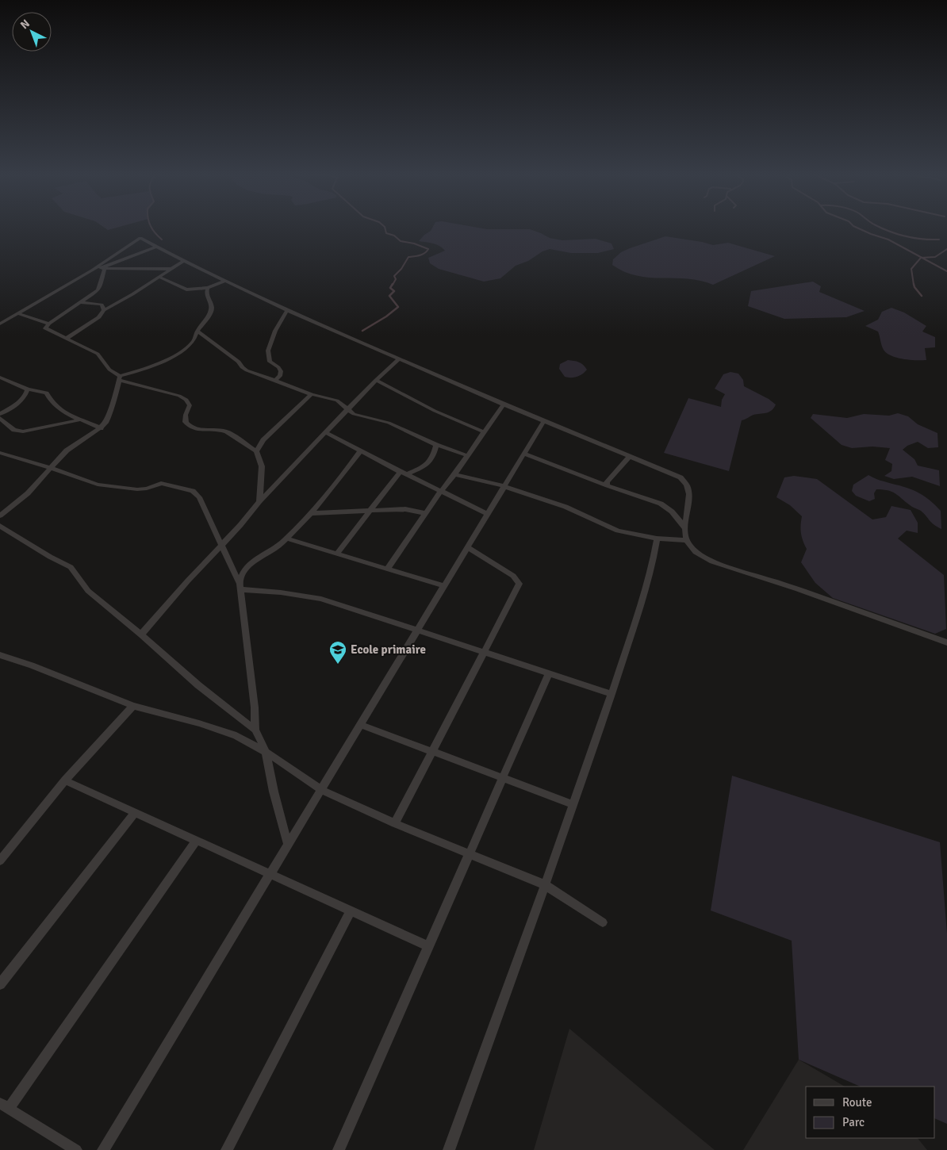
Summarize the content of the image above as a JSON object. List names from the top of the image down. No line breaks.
{"places":{"school or university":["Ecole primaire"]},"legend":["Route","Parc"],"north":"top left"}
